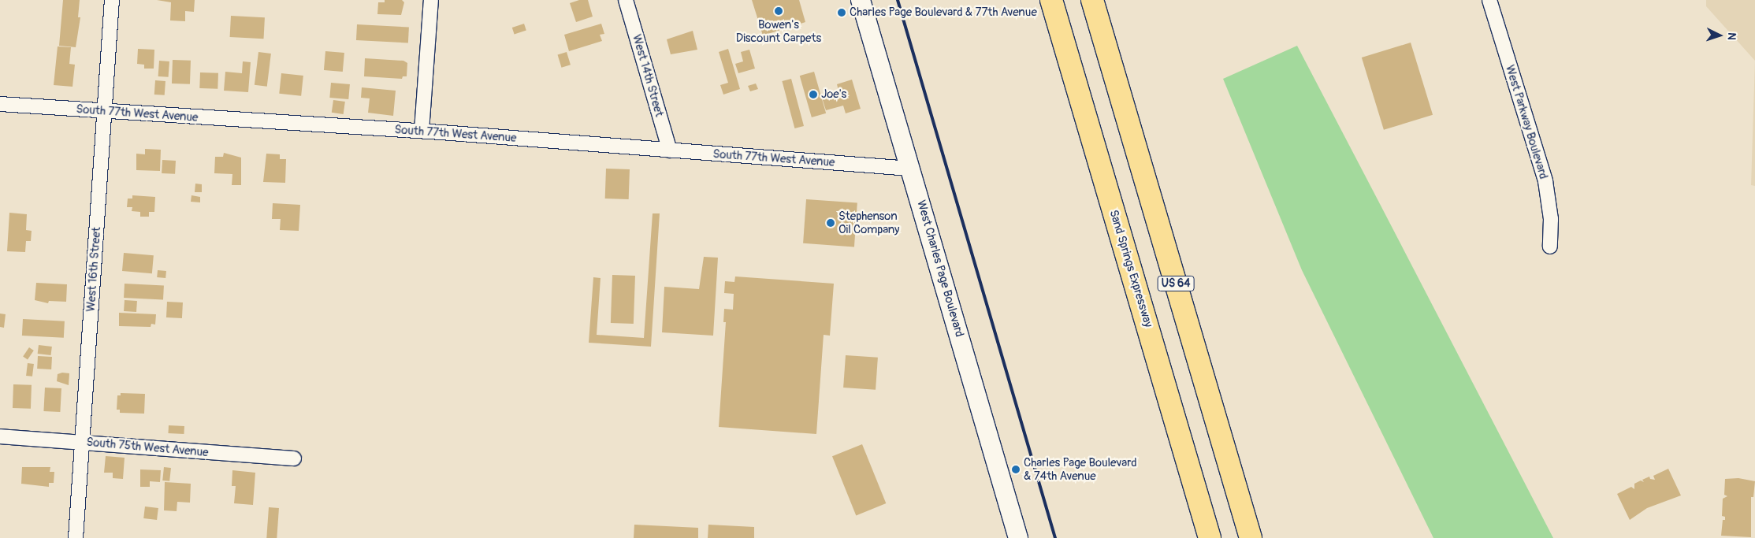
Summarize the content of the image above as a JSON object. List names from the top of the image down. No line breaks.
{"streets":{"highway":["Sand Springs Expressway","US 64"],"main road":["West Charles Page Boulevard"],"street":["West 14th Street","South 77th West Avenue","West Parkway Boulevard","West 16th Street","South 75th West Avenue"]},"crossings":[["West 14th Street","South 77th West Avenue"],["South 77th West Avenue","West Charles Page Boulevard"],["South 77th West Avenue","West 16th Street"],["West 16th Street","South 75th West Avenue"]],"places":["Bowen's Discount Carpets","Charles Page Boulevard & 77th Avenue","Joe's","Stephenson Oil Company","Charles Page Boulevard & 74th Avenue"],"north":"right"}
